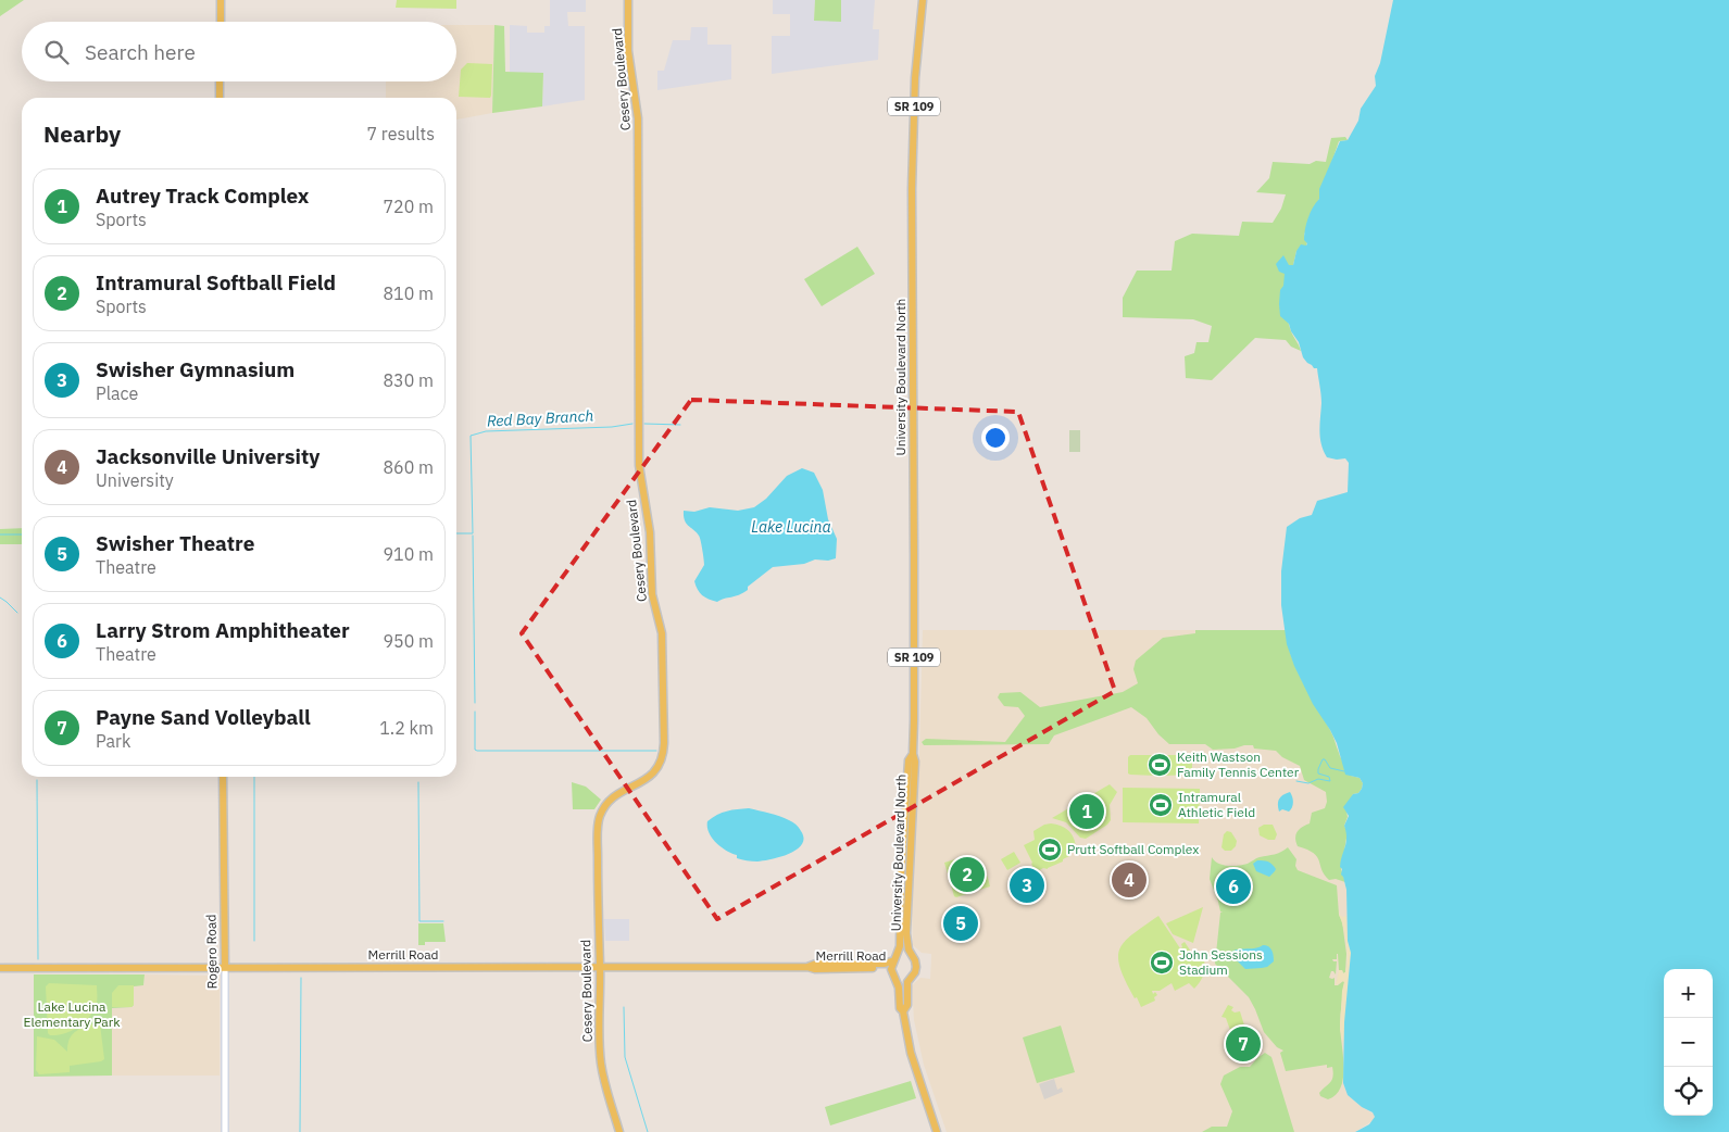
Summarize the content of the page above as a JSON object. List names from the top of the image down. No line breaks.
{"streets":{"main road":["Cesery Boulevard","SR 109","University Boulevard North","Rogero Road","Merrill Road"]},"crossings":[["Cesery Boulevard","Merrill Road"],["SR 109","University Boulevard North"],["SR 109","Merrill Road"],["University Boulevard North","Merrill Road"],["Rogero Road","Merrill Road"]],"water":["Red Bay Branch","Lake Lucina"],"parks":["Lake Lucina Elementary Park"],"places":{"sports":["Keith Wastson Family Tennis Center","Intramural Athletic Field","Prutt Softball Complex","John Sessions Stadium"]},"page":{"search":"Search here","heading":["Nearby","7 results"],"list":[{"mark":"1","name":"Autrey Track Complex","note":"Sports","value":"720 m"},{"mark":"2","name":"Intramural Softball Field","note":"Sports","value":"810 m"},{"mark":"3","name":"Swisher Gymnasium","note":"Place","value":"830 m"},{"mark":"4","name":"Jacksonville University","note":"University","value":"860 m"},{"mark":"5","name":"Swisher Theatre","note":"Theatre","value":"910 m"},{"mark":"6","name":"Larry Strom Amphitheater","note":"Theatre","value":"950 m"},{"mark":"7","name":"Payne Sand Volleyball","note":"Park","value":"1.2 km"}],"pins":["1","2","4","3","6","5","7"],"map_buttons":["+","−"]}}
